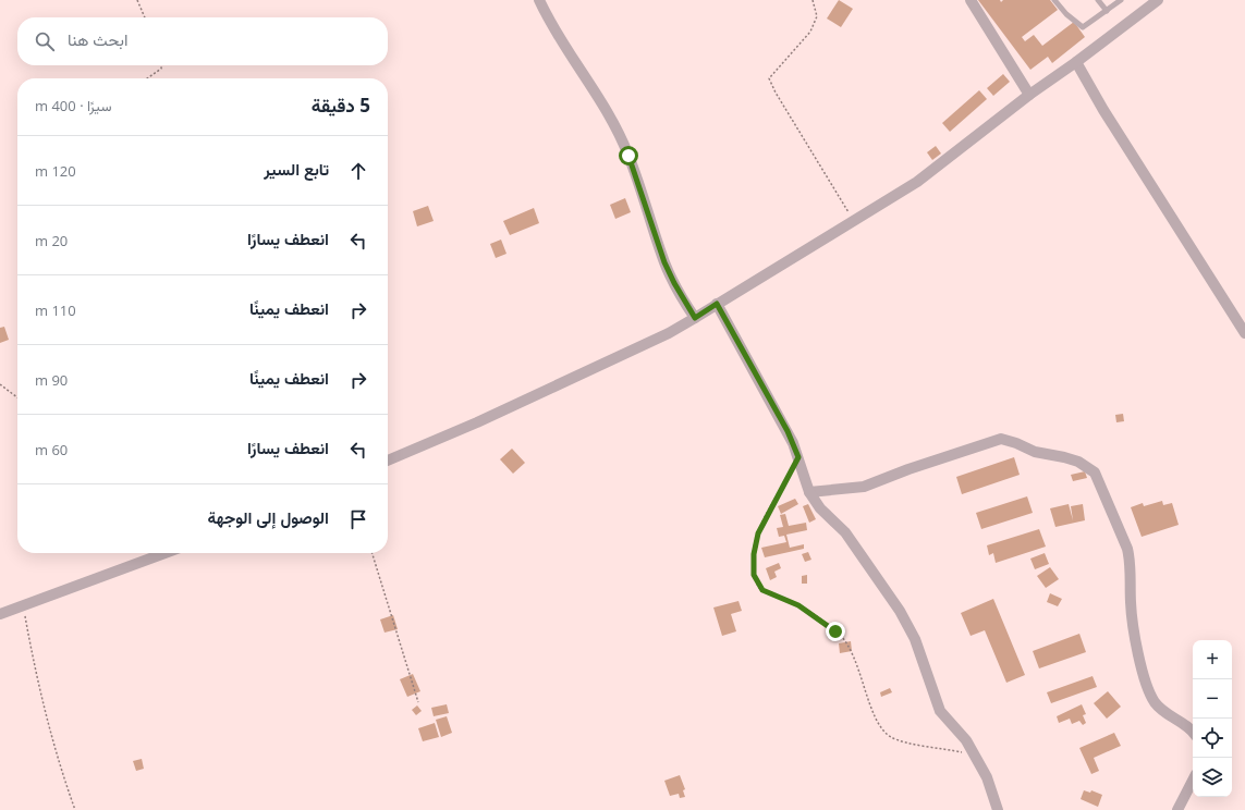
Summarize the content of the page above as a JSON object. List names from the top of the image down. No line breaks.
{"page":{"search":"ابحث هنا","heading":["5 دقيقة","سيرًا · 400 m"],"list":[["تابع السير","120 m"],["انعطف يسارًا","20 m"],["انعطف يمينًا","110 m"],["انعطف يمينًا","90 m"],["انعطف يسارًا","60 m"],"الوصول إلى الوجهة"],"map_buttons":["+","−"]}}
